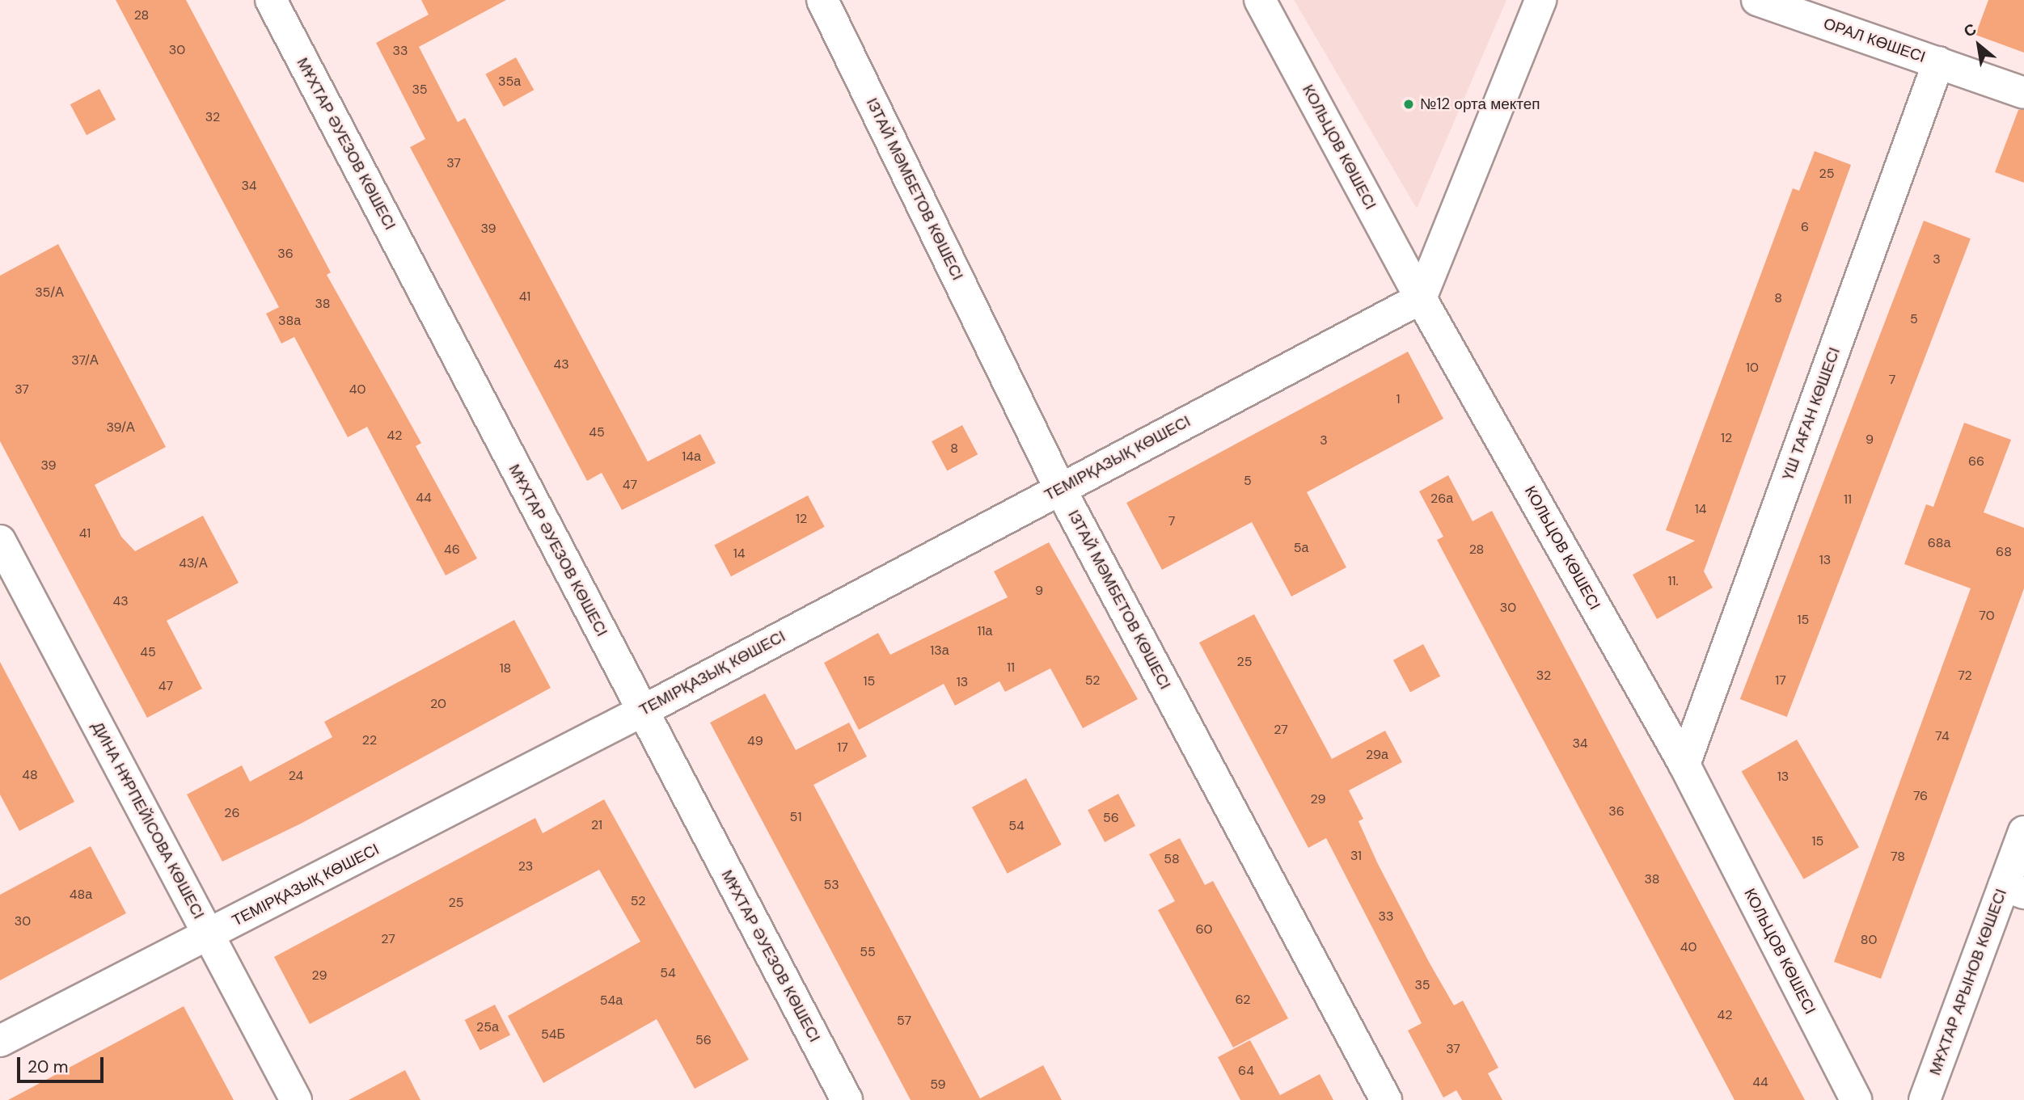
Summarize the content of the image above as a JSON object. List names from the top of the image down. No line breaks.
{"streets":{"street":["ОРАЛ КӨШЕСІ","МҰХТАР ӘУЕЗОВ КӨШЕСІ","КОЛЬЦОВ КӨШЕСІ","ІЗТАЙ МӘМБЕТОВ КӨШЕСІ","ҮШ ТАҒАН КӨШЕСІ","ТЕМІРҚАЗЫҚ КӨШЕСІ","ДИНА НҰРПЕЙІСОВА КӨШЕСІ","МҰХТАР АРЫНОВ КӨШЕСІ"]},"crossings":[["ОРАЛ КӨШЕСІ","ҮШ ТАҒАН КӨШЕСІ"],["МҰХТАР ӘУЕЗОВ КӨШЕСІ","ТЕМІРҚАЗЫҚ КӨШЕСІ"],["КОЛЬЦОВ КӨШЕСІ","ҮШ ТАҒАН КӨШЕСІ"],["КОЛЬЦОВ КӨШЕСІ","ТЕМІРҚАЗЫҚ КӨШЕСІ"],["ІЗТАЙ МӘМБЕТОВ КӨШЕСІ","ТЕМІРҚАЗЫҚ КӨШЕСІ"],["ТЕМІРҚАЗЫҚ КӨШЕСІ","ДИНА НҰРПЕЙІСОВА КӨШЕСІ"]],"places":["№12 орта мектеп"],"house_numbers":["28","30","33","35а","35","32","37","25","34","6","39","36","3","35/А","41","8","38","5","38а","37/А","43","10","7","37","40","1","39/А","45","42","12","9","3","8","14а","66","39","5","47","44","26а","11","14","12","7","41","68а","5а","46","28","68","14","13","43/А","11.","9","43","30","70","15","11а","13а","45","25","11","18","32","72","52","17","15","13","47","20","27","74","22","49","34","17","29а","48","24","13","76","29","36","26","51","56","21","54","15","31","78","58","23","38","53","48а","52","25","33","30","60","27","80","40","55","54","29","35","62","54а","42","57","25а","54Б","56","37","64","44","59"],"scale_bar":"20 m","north":"top left"}
